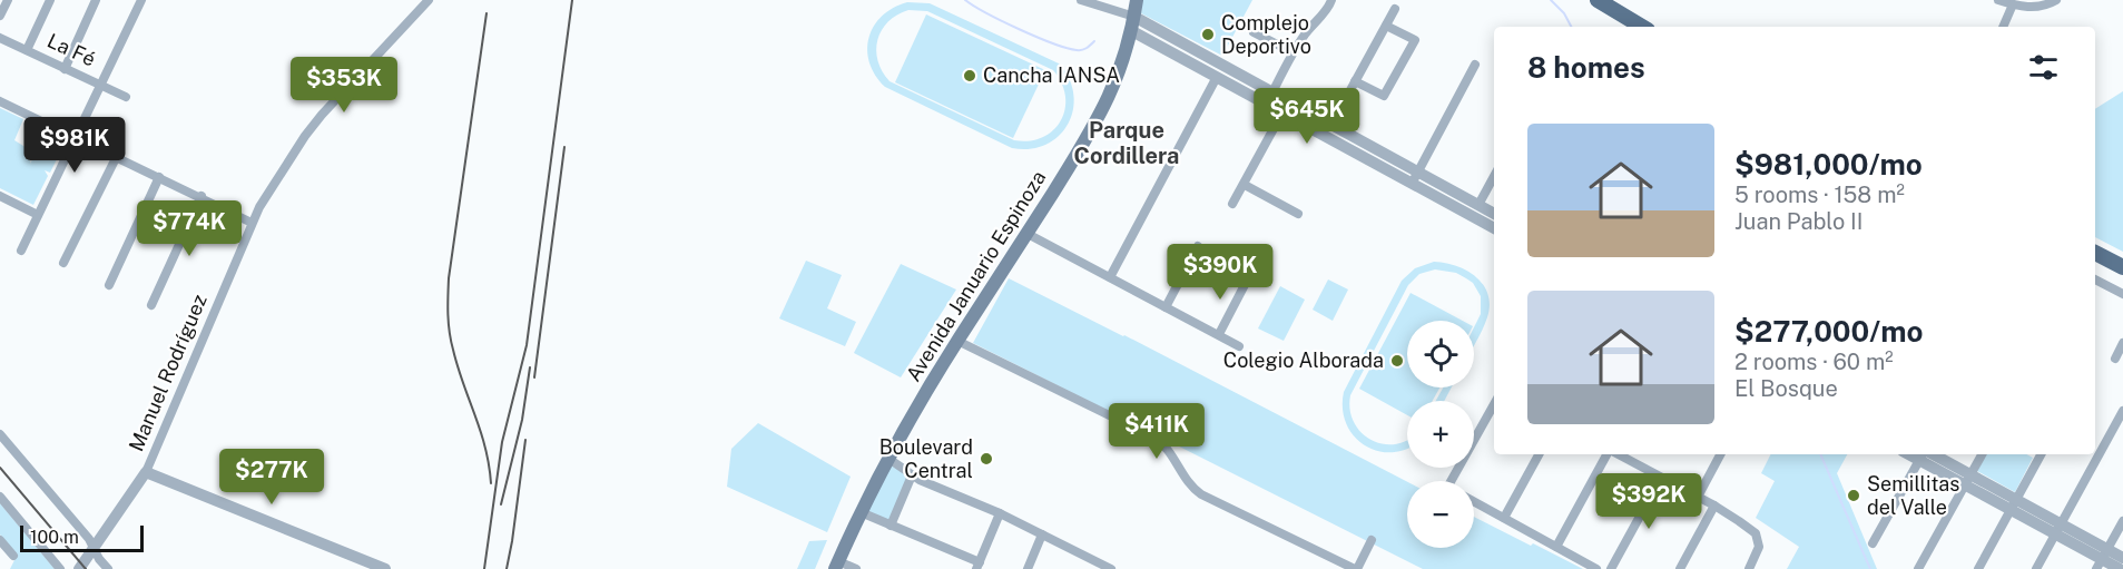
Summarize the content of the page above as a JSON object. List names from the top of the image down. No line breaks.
{"streets":{"main road":["Avenida Januario Espinoza"],"street":["La Fé","Manuel Rodríguez"]},"districts":["Parque Cordillera"],"places":["Complejo Deportivo","Cancha IANSA","Colegio Alborada","Boulevard Central","Semillitas del Valle"],"scale_bar":"100 m","page":{"heading":"8 homes","price":["$353K","$645K","$981K","$774K","$390K","$411K","$277K","$392K"],"list":[{"name":"$981,000/mo","note":"5 rooms · 158 m² · Juan Pablo II"},{"name":"$277,000/mo","note":"2 rooms · 60 m² · El Bosque"}],"map_buttons":["+","−"],"scale":"100 m"}}
